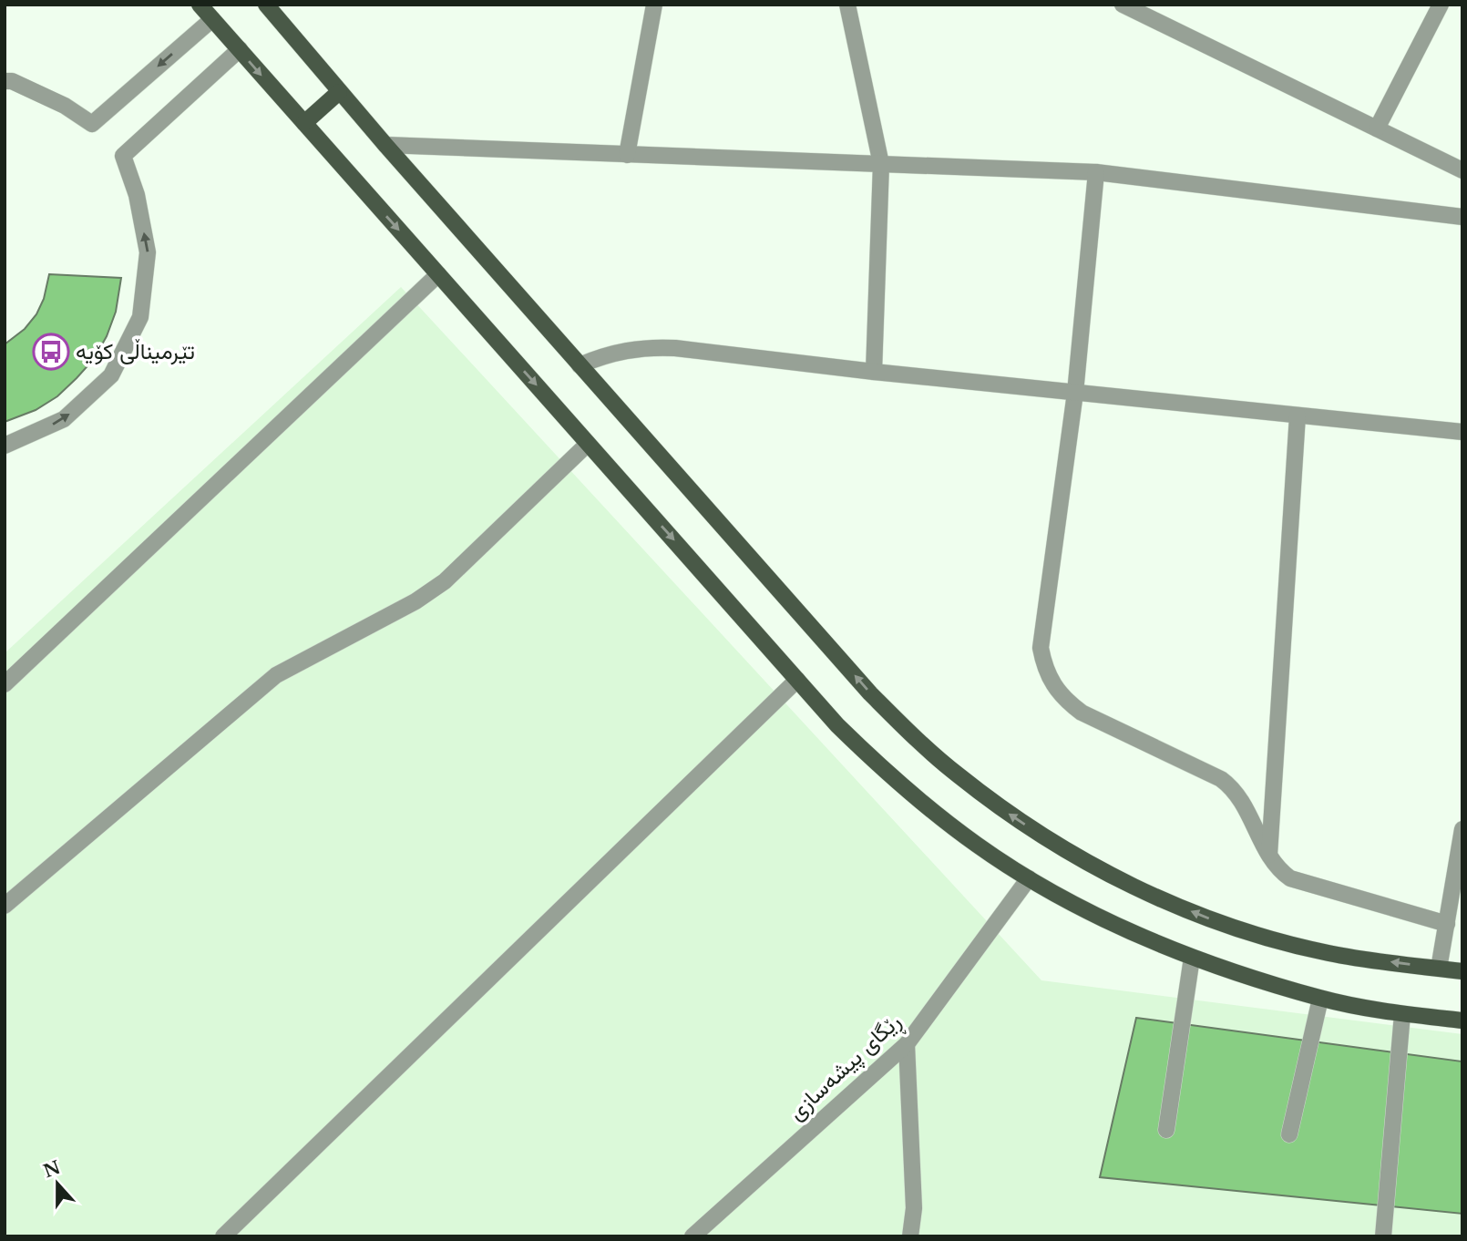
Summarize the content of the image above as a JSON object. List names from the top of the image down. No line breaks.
{"streets":{"street":["ڕێگای پیشەسازی"]},"places":{"bus stop":["تێرمیناڵی کۆیە"]},"north":"top"}
